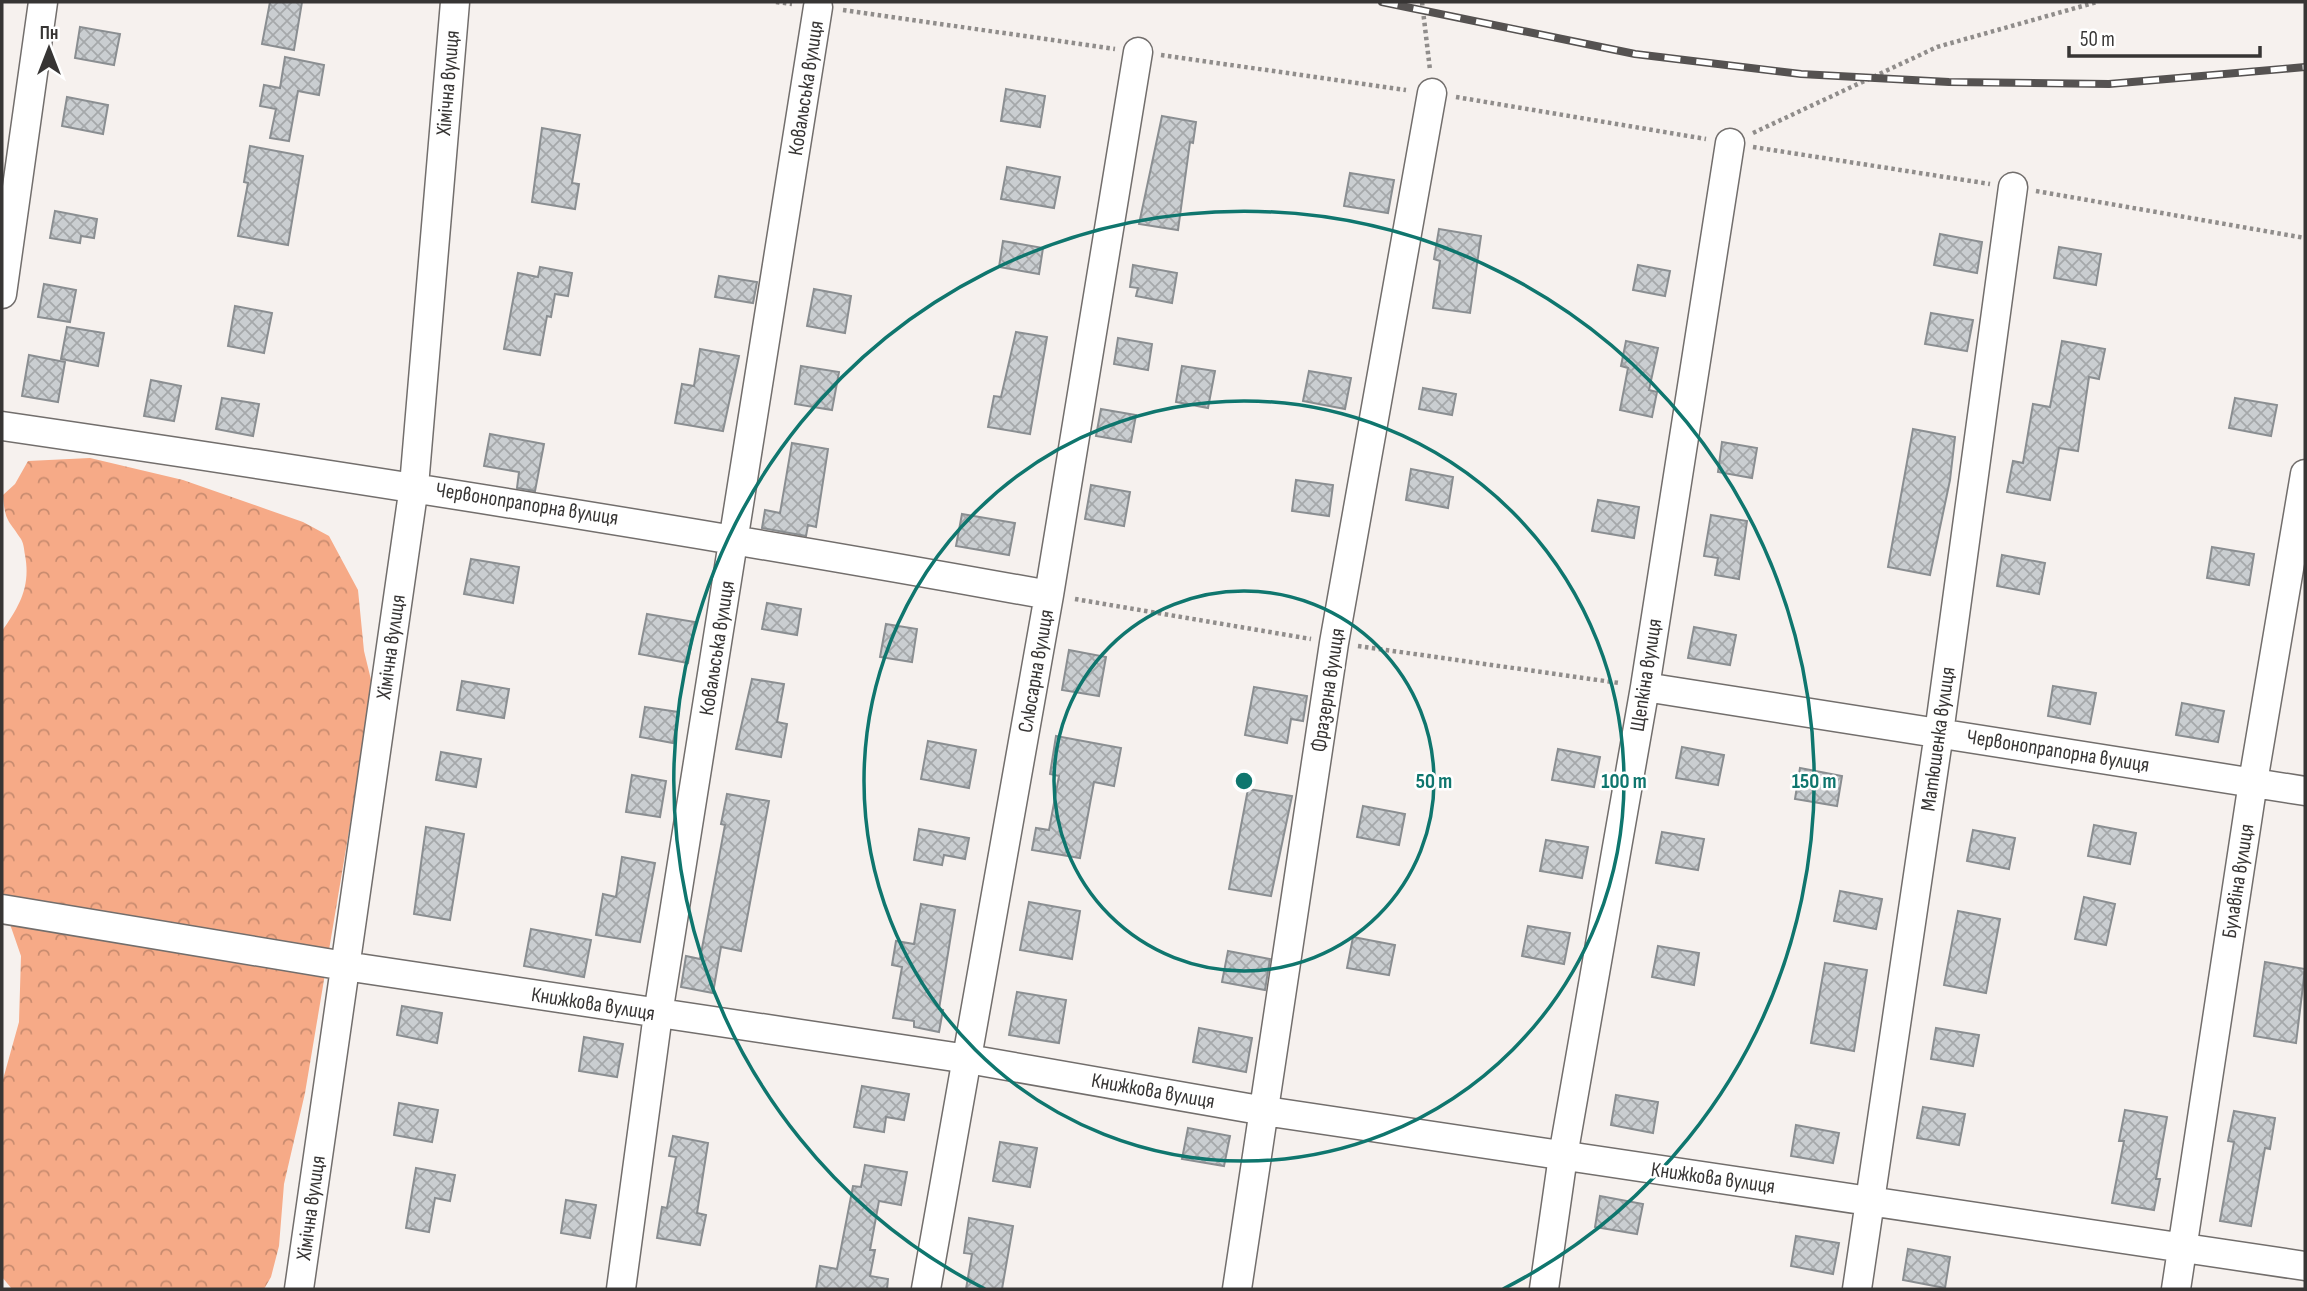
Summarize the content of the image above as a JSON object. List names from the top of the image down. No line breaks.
{"streets":{"street":["Хімічна вулиця","Ковальська вулиця","Червонопрапорна вулиця","Слюсарна вулиця","Щепкіна вулиця","Фразерна вулиця","Матюшенка вулиця","Булавіна вулиця","Книжкова вулиця"]},"crossings":[["Хімічна вулиця","Червонопрапорна вулиця"],["Хімічна вулиця","Книжкова вулиця"],["Ковальська вулиця","Червонопрапорна вулиця"],["Ковальська вулиця","Книжкова вулиця"],["Червонопрапорна вулиця","Слюсарна вулиця"],["Червонопрапорна вулиця","Щепкіна вулиця"],["Червонопрапорна вулиця","Матюшенка вулиця"],["Червонопрапорна вулиця","Булавіна вулиця"],["Слюсарна вулиця","Книжкова вулиця"],["Щепкіна вулиця","Книжкова вулиця"],["Фразерна вулиця","Книжкова вулиця"],["Матюшенка вулиця","Книжкова вулиця"],["Булавіна вулиця","Книжкова вулиця"]],"scale_bar":"50 m","north":"top","rings":["50 m","100 m","150 m"]}
